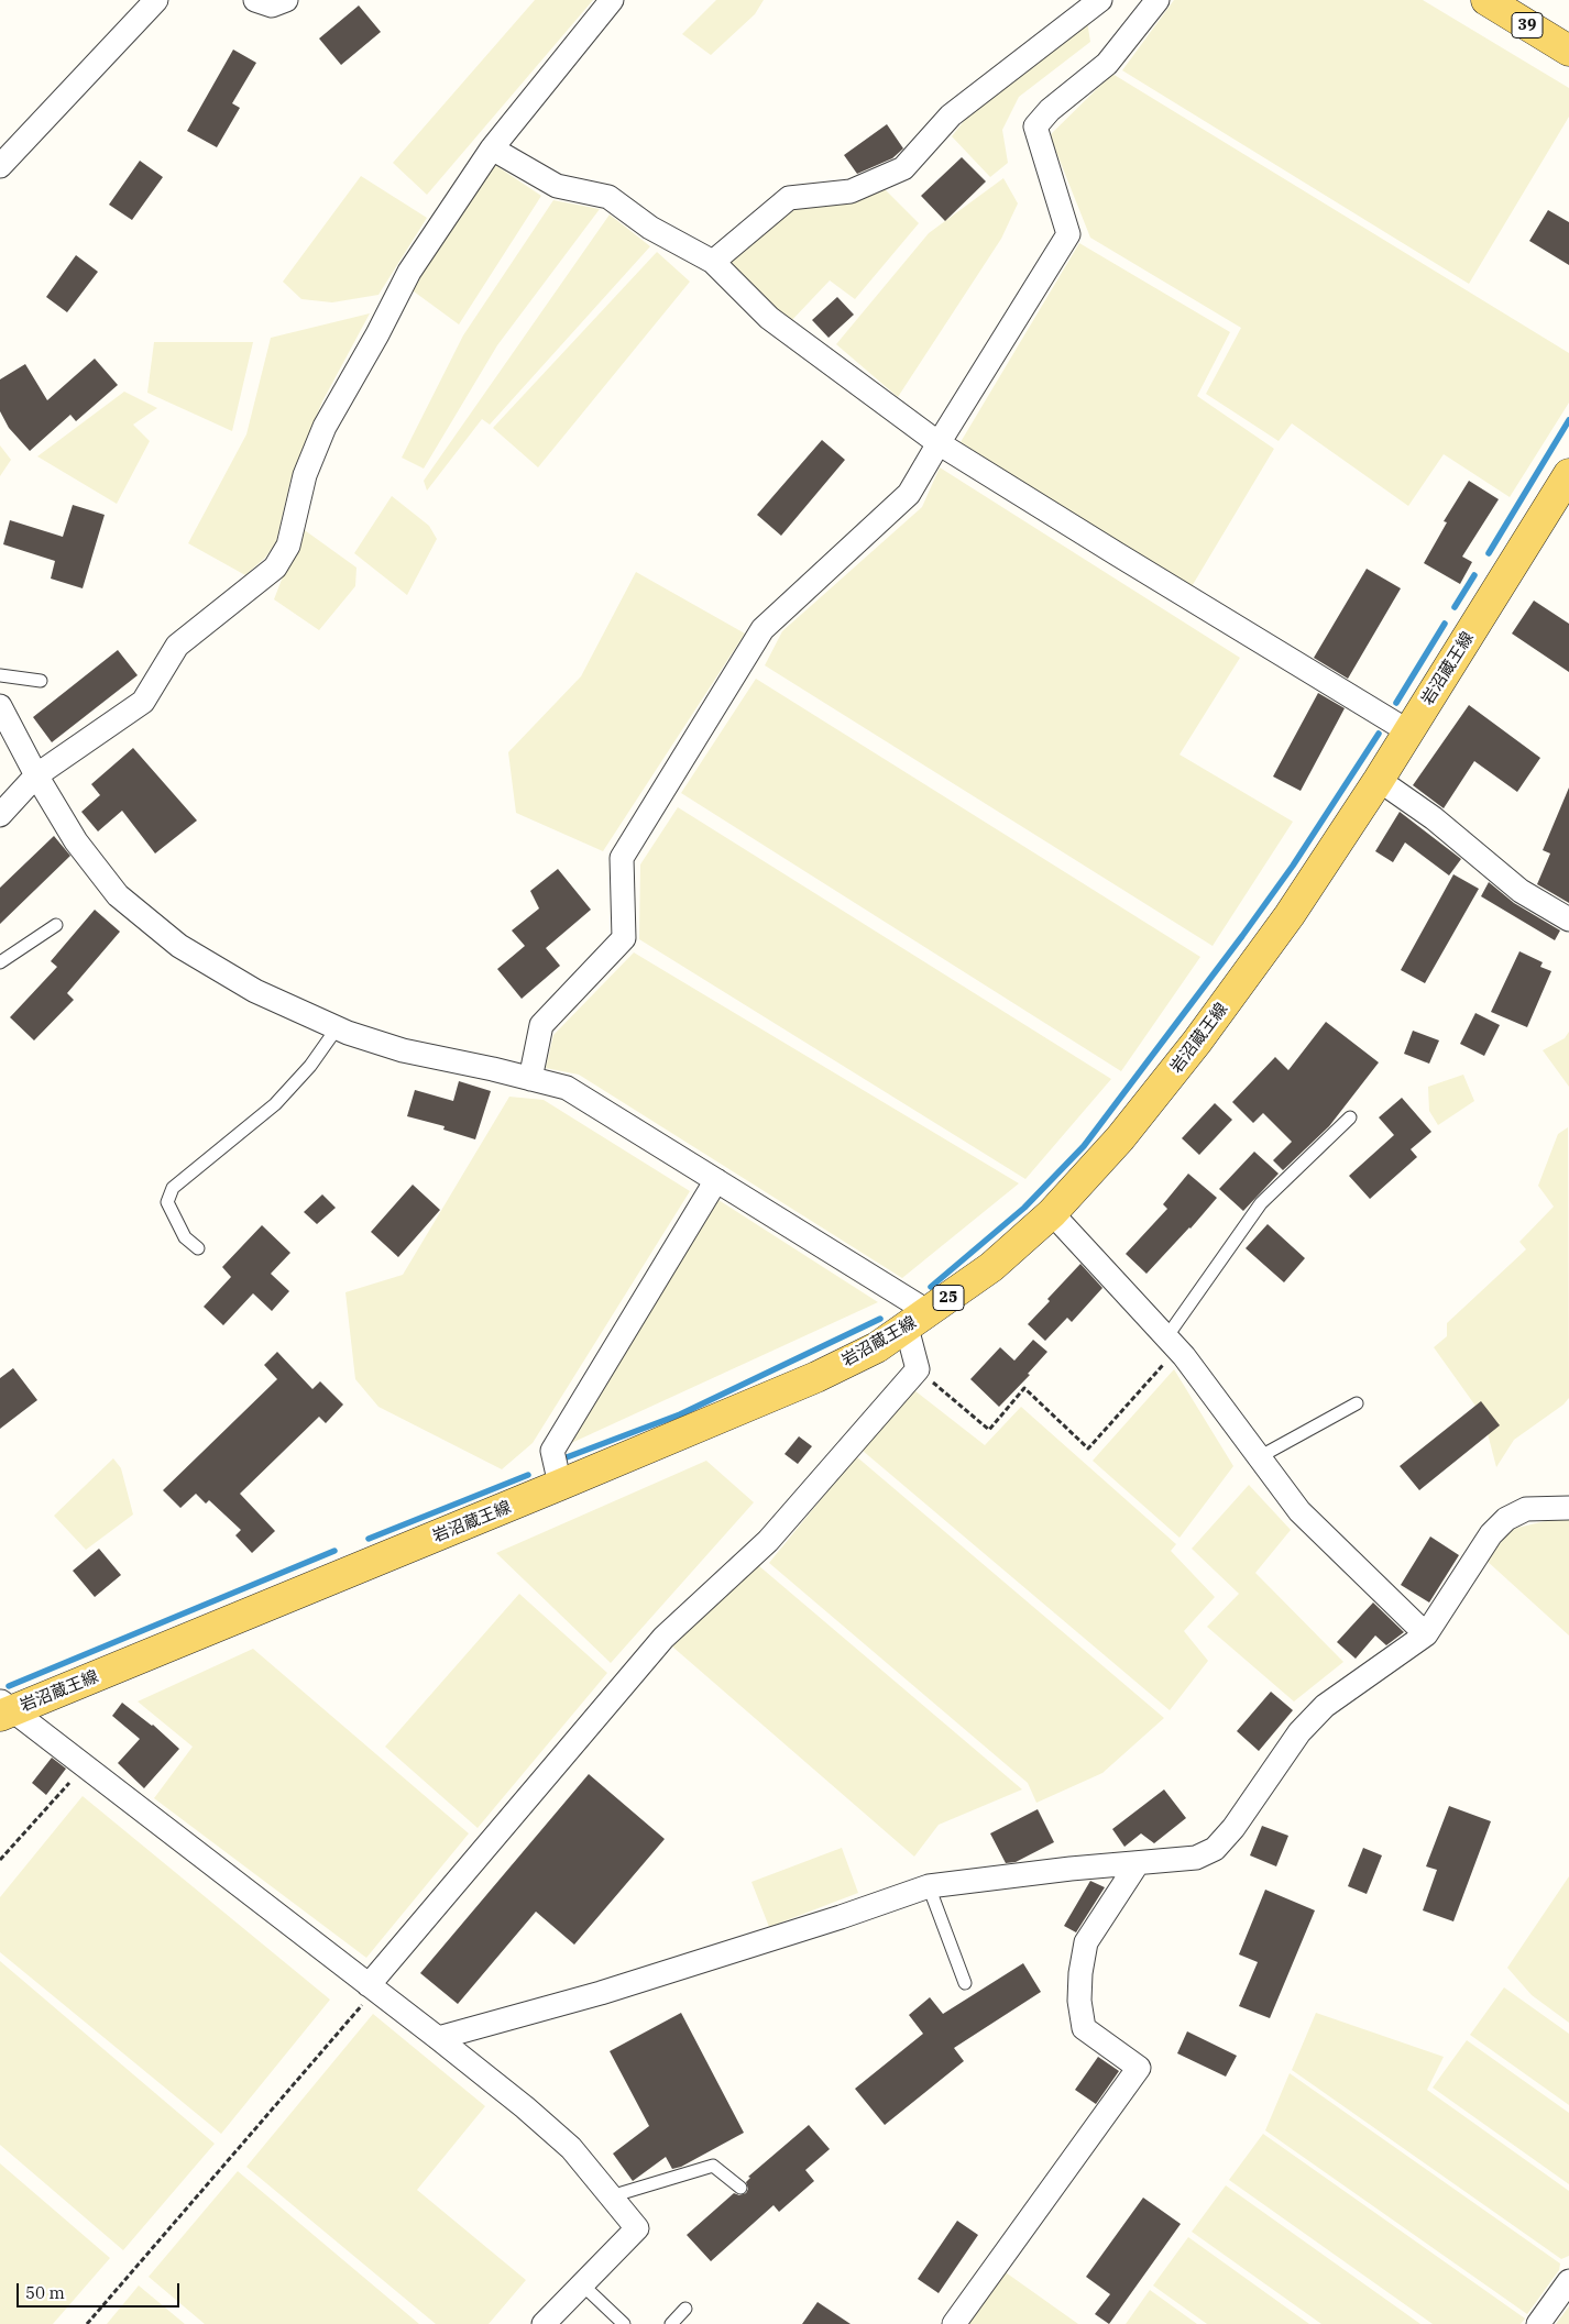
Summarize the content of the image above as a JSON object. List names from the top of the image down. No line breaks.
{"streets":{"main road":["39","岩沼蔵王線","25"]},"scale_bar":"50 m"}
